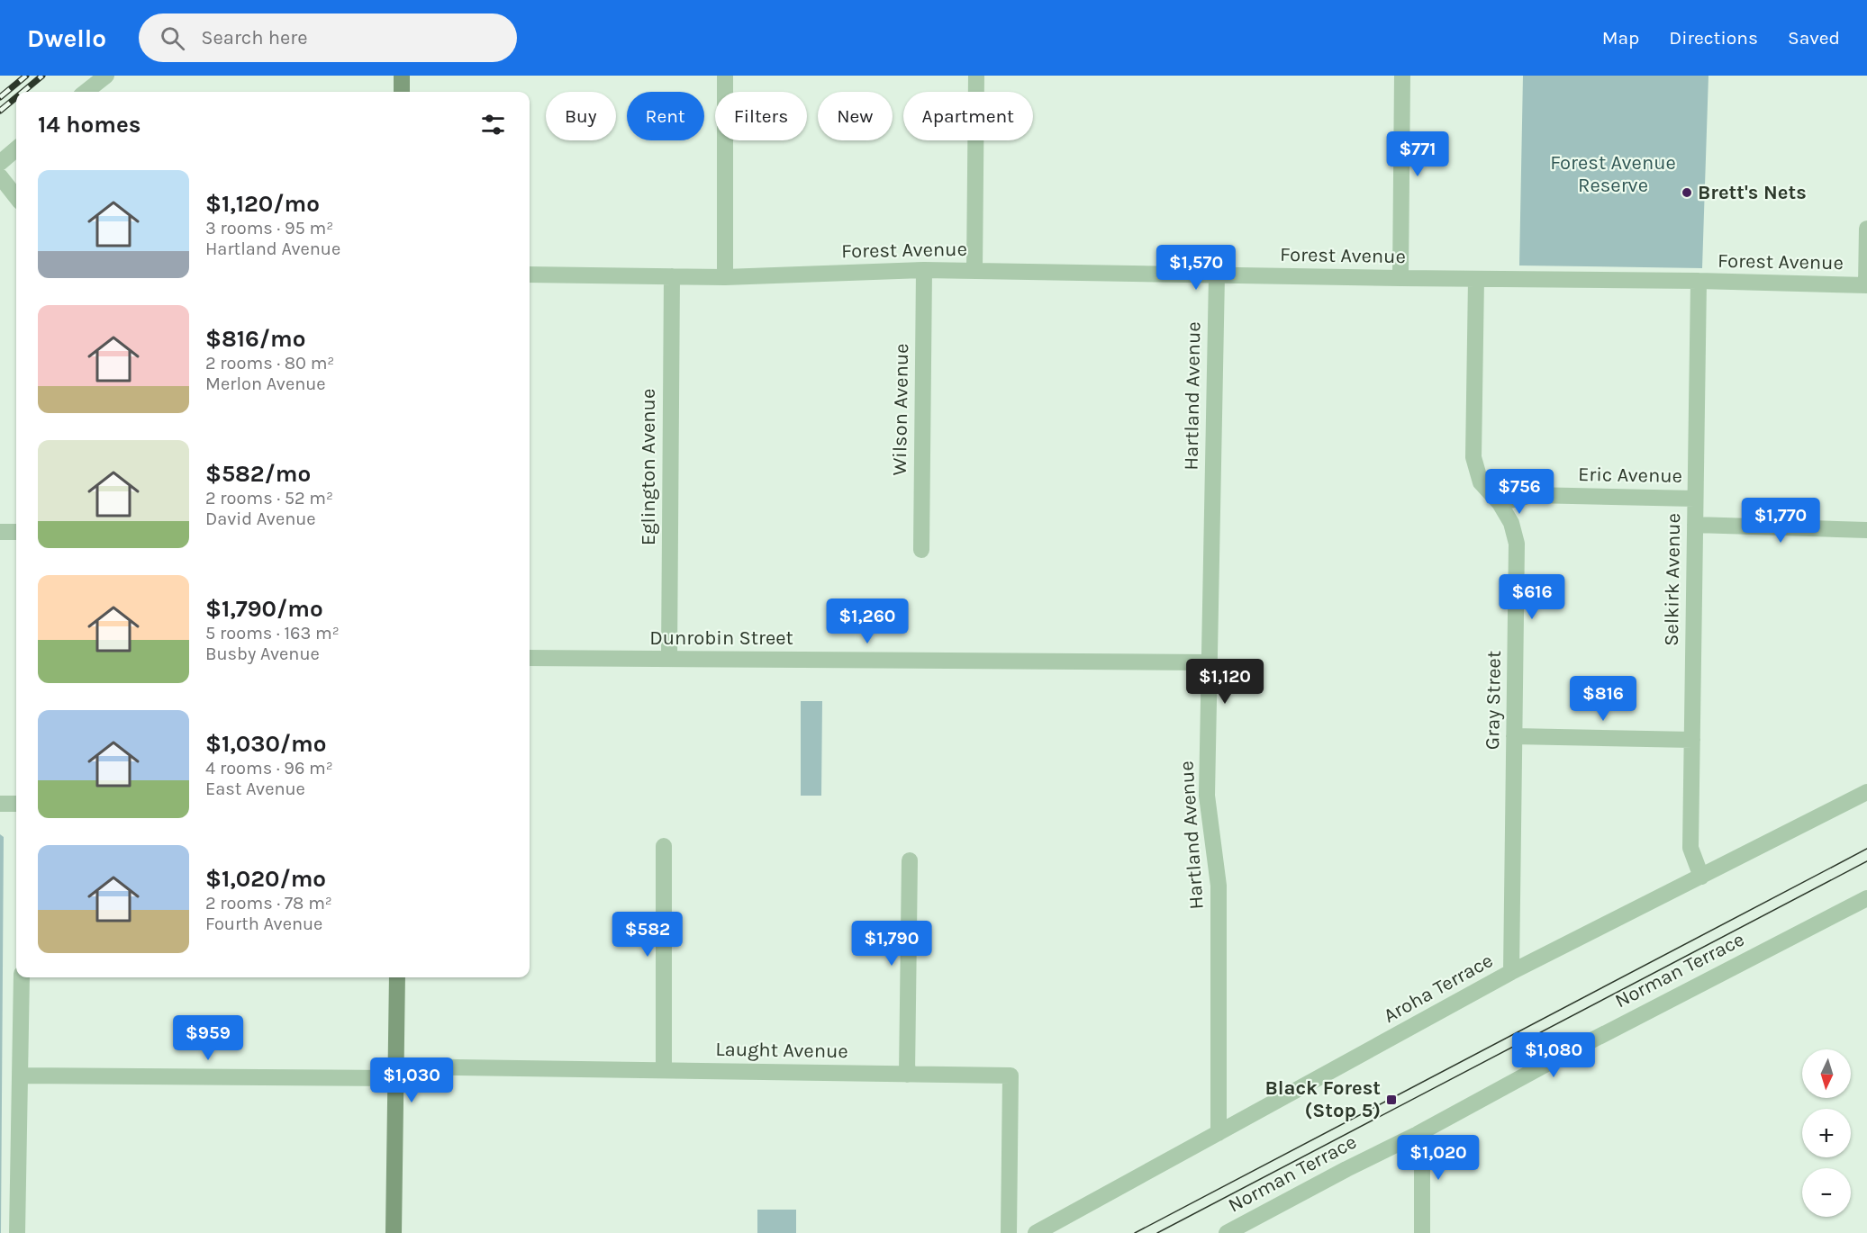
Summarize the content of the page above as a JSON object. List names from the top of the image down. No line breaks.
{"streets":{"street":["Forest Avenue","Hartland Avenue","Wilson Avenue","Eglington Avenue","Eric Avenue","Selkirk Avenue","Dunrobin Street","Gray Street","Norman Terrace","Aroha Terrace","Laught Avenue"]},"crossings":[["Forest Avenue","Hartland Avenue"],["Forest Avenue","Wilson Avenue"],["Forest Avenue","Eglington Avenue"],["Forest Avenue","Selkirk Avenue"],["Forest Avenue","Gray Street"],["Hartland Avenue","Dunrobin Street"],["Hartland Avenue","Aroha Terrace"],["Eglington Avenue","Dunrobin Street"],["Eric Avenue","Selkirk Avenue"],["Eric Avenue","Gray Street"],["Selkirk Avenue","Aroha Terrace"],["Gray Street","Aroha Terrace"]],"parks":["Forest Avenue Reserve"],"places":{"other":["Brett's Nets"],"transit":["Black Forest (Stop 5)"]},"north":"bottom","page":{"header":"Dwello","search":"Search here","nav":["Map","Directions","Saved"],"chip":["Buy","Rent","Filters","New","Apartment"],"heading":"14 homes","price":["$771","$1,570","$756","$1,770","$616","$1,260","$1,120","$816","$582","$1,790","$959","$1,080","$1,030","$1,020"],"list":[{"name":"$1,120/mo","note":"3 rooms · 95 m² · Hartland Avenue"},{"name":"$816/mo","note":"2 rooms · 80 m² · Merlon Avenue"},{"name":"$582/mo","note":"2 rooms · 52 m² · David Avenue"},{"name":"$1,790/mo","note":"5 rooms · 163 m² · Busby Avenue"},{"name":"$1,030/mo","note":"4 rooms · 96 m² · East Avenue"},{"name":"$1,020/mo","note":"2 rooms · 78 m² · Fourth Avenue"}],"map_buttons":["+","−"]}}
